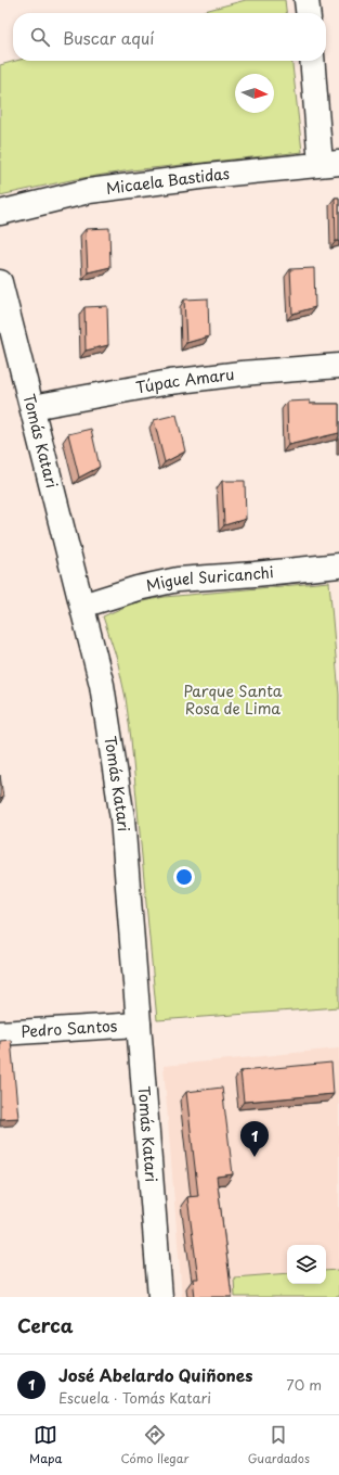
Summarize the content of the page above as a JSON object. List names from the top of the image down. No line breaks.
{"streets":{"street":["Micaela Bastidas","Túpac Amaru","Tomás Katari","Miguel Suricanchi","Pedro Santos"]},"crossings":[["Túpac Amaru","Tomás Katari"],["Tomás Katari","Miguel Suricanchi"],["Tomás Katari","Pedro Santos"]],"parks":["Parque Santa Rosa de Lima"],"north":"right","page":{"search":"Buscar aquí","pins":"1","heading":"Cerca","list":[{"mark":"1","name":"José Abelardo Quiñones","note":"Escuela · Tomás Katari","value":"70 m"}],"nav":["Mapa","Cómo llegar","Guardados"]}}
